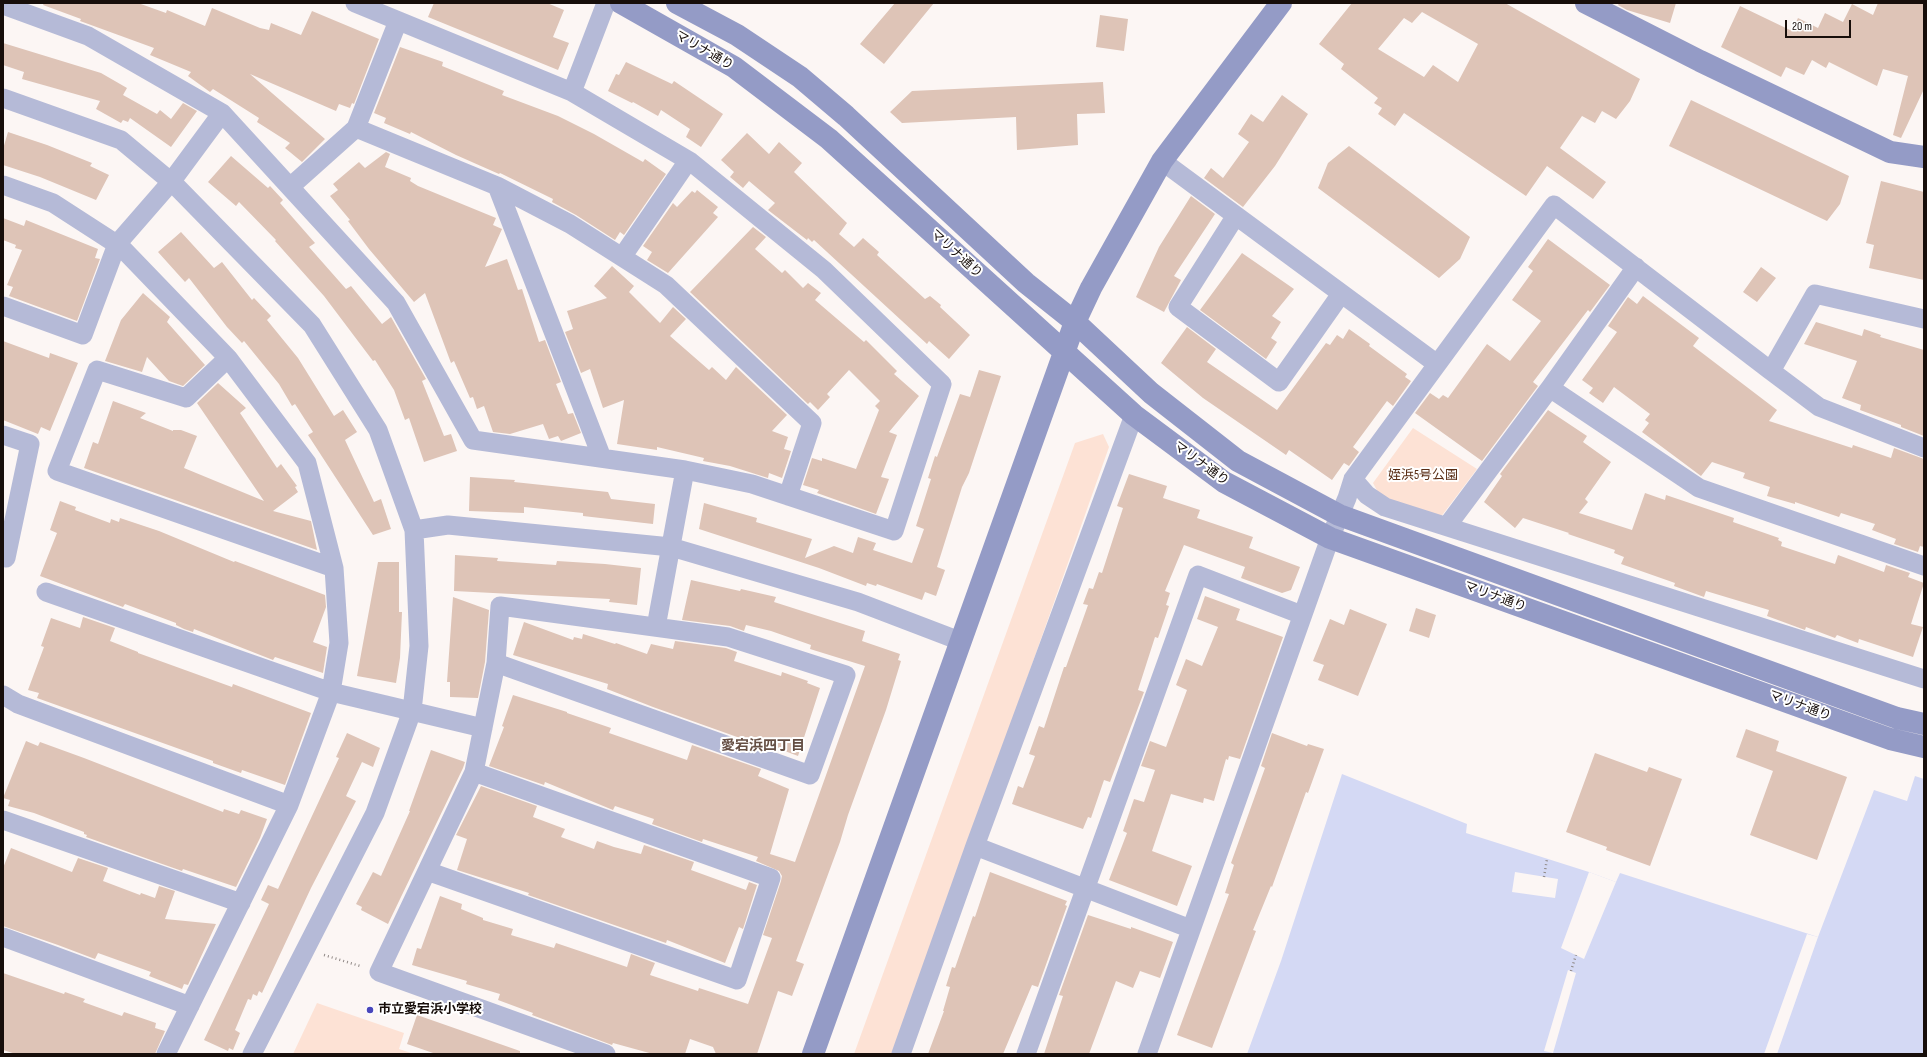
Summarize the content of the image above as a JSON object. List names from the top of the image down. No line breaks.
{"streets":{"street":["マリナ通り"]},"districts":["愛宕浜四丁目"],"parks":["姪浜5号公園"],"places":["市立愛宕浜小学校"],"scale_bar":"20 m"}
